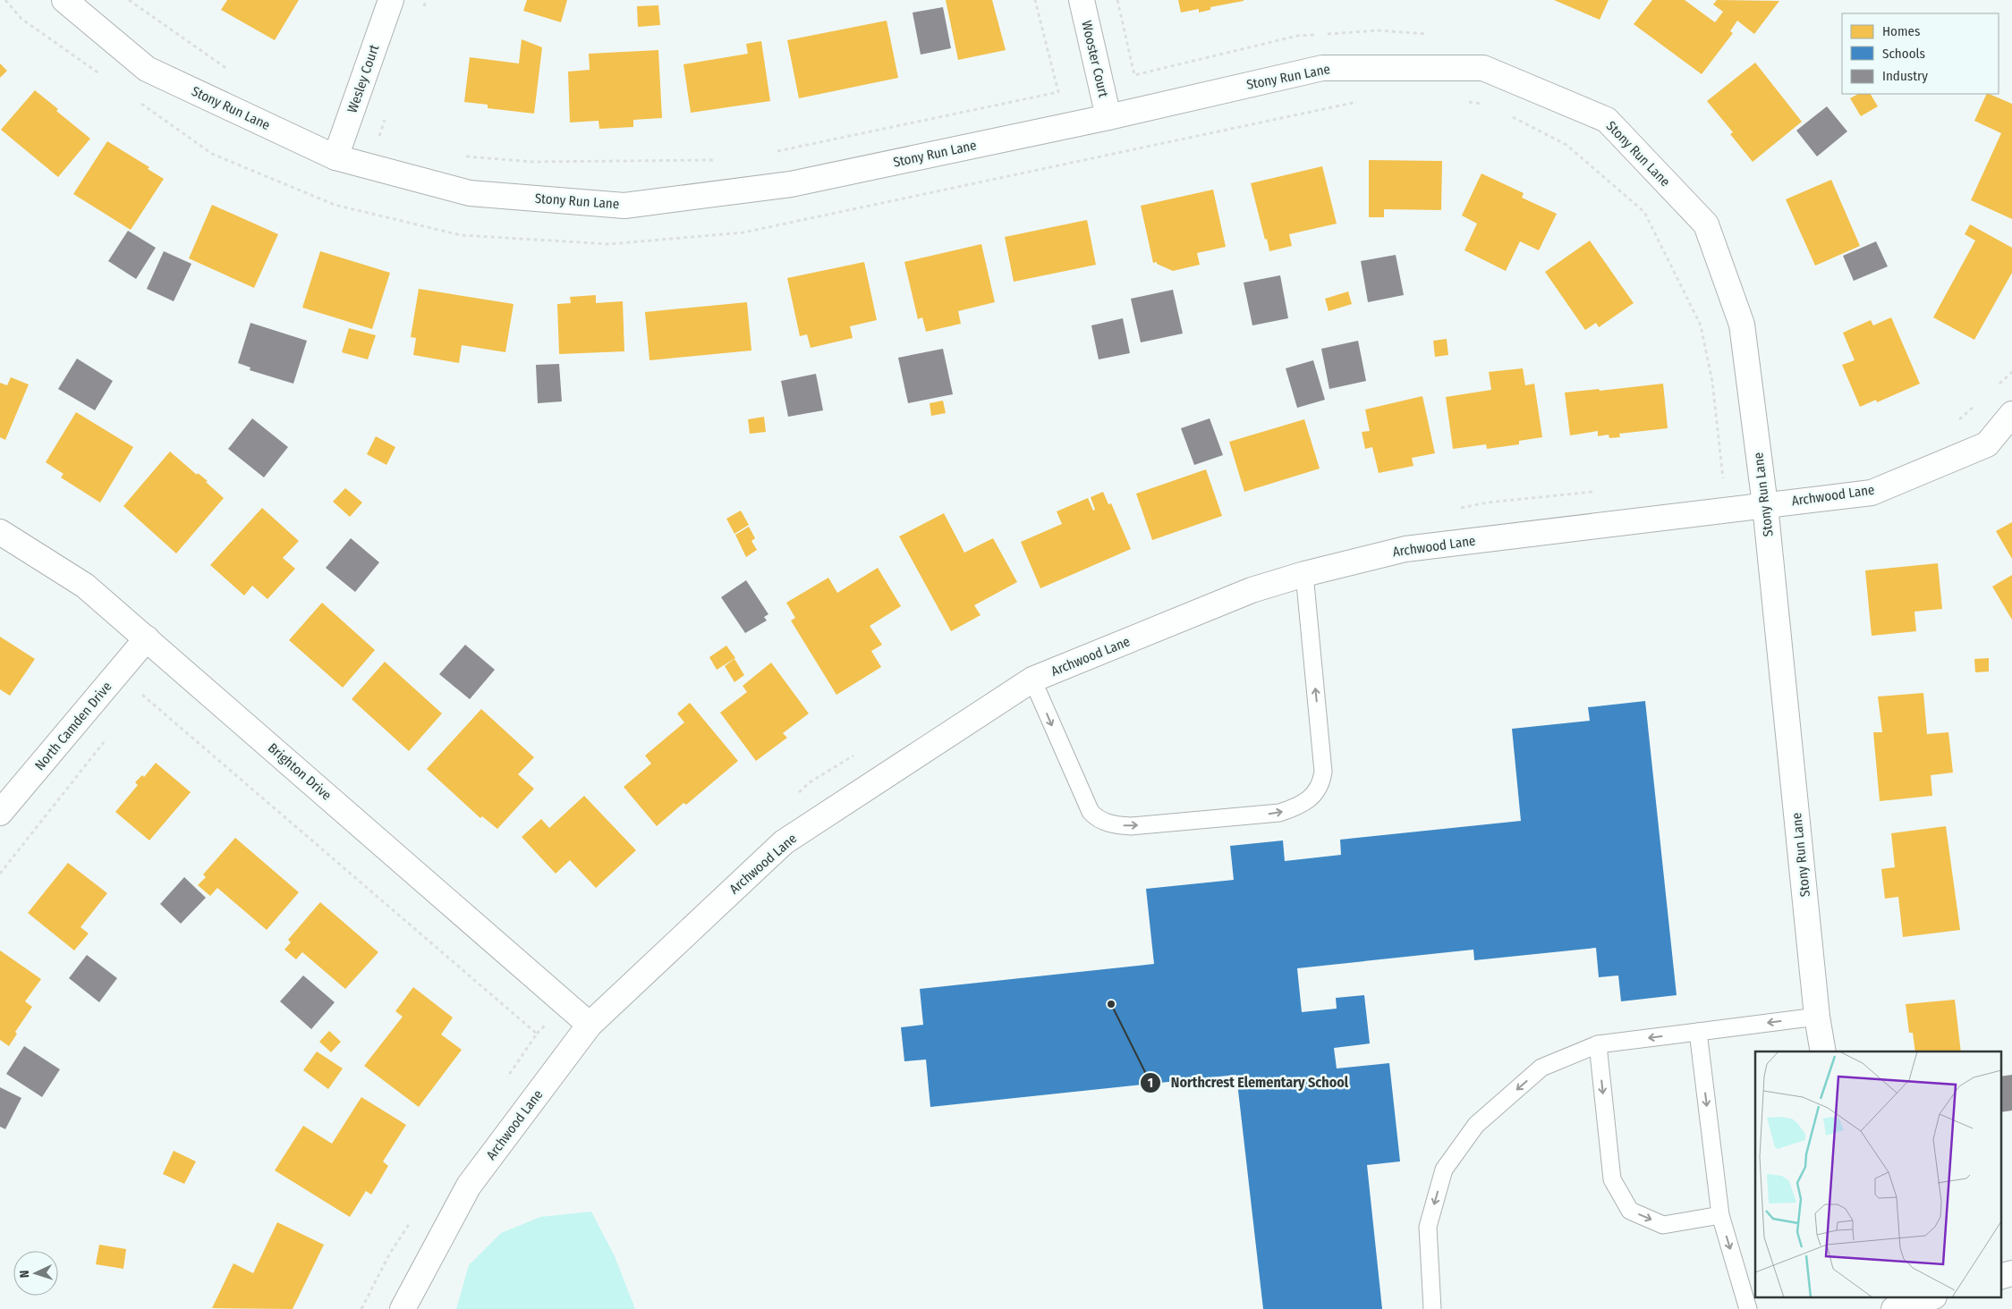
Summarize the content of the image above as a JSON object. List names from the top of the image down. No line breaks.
{"streets":{"street":["Wooster Court","Stony Run Lane","Wesley Court","Archwood Lane","North Camden Drive","Brighton Drive"]},"crossings":[["Wooster Court","Stony Run Lane"],["Stony Run Lane","Wesley Court"],["Stony Run Lane","Archwood Lane"],["Archwood Lane","Brighton Drive"],["North Camden Drive","Brighton Drive"]],"places":["Northcrest Elementary School"],"legend":["Homes","Schools","Industry"],"north":"left"}
